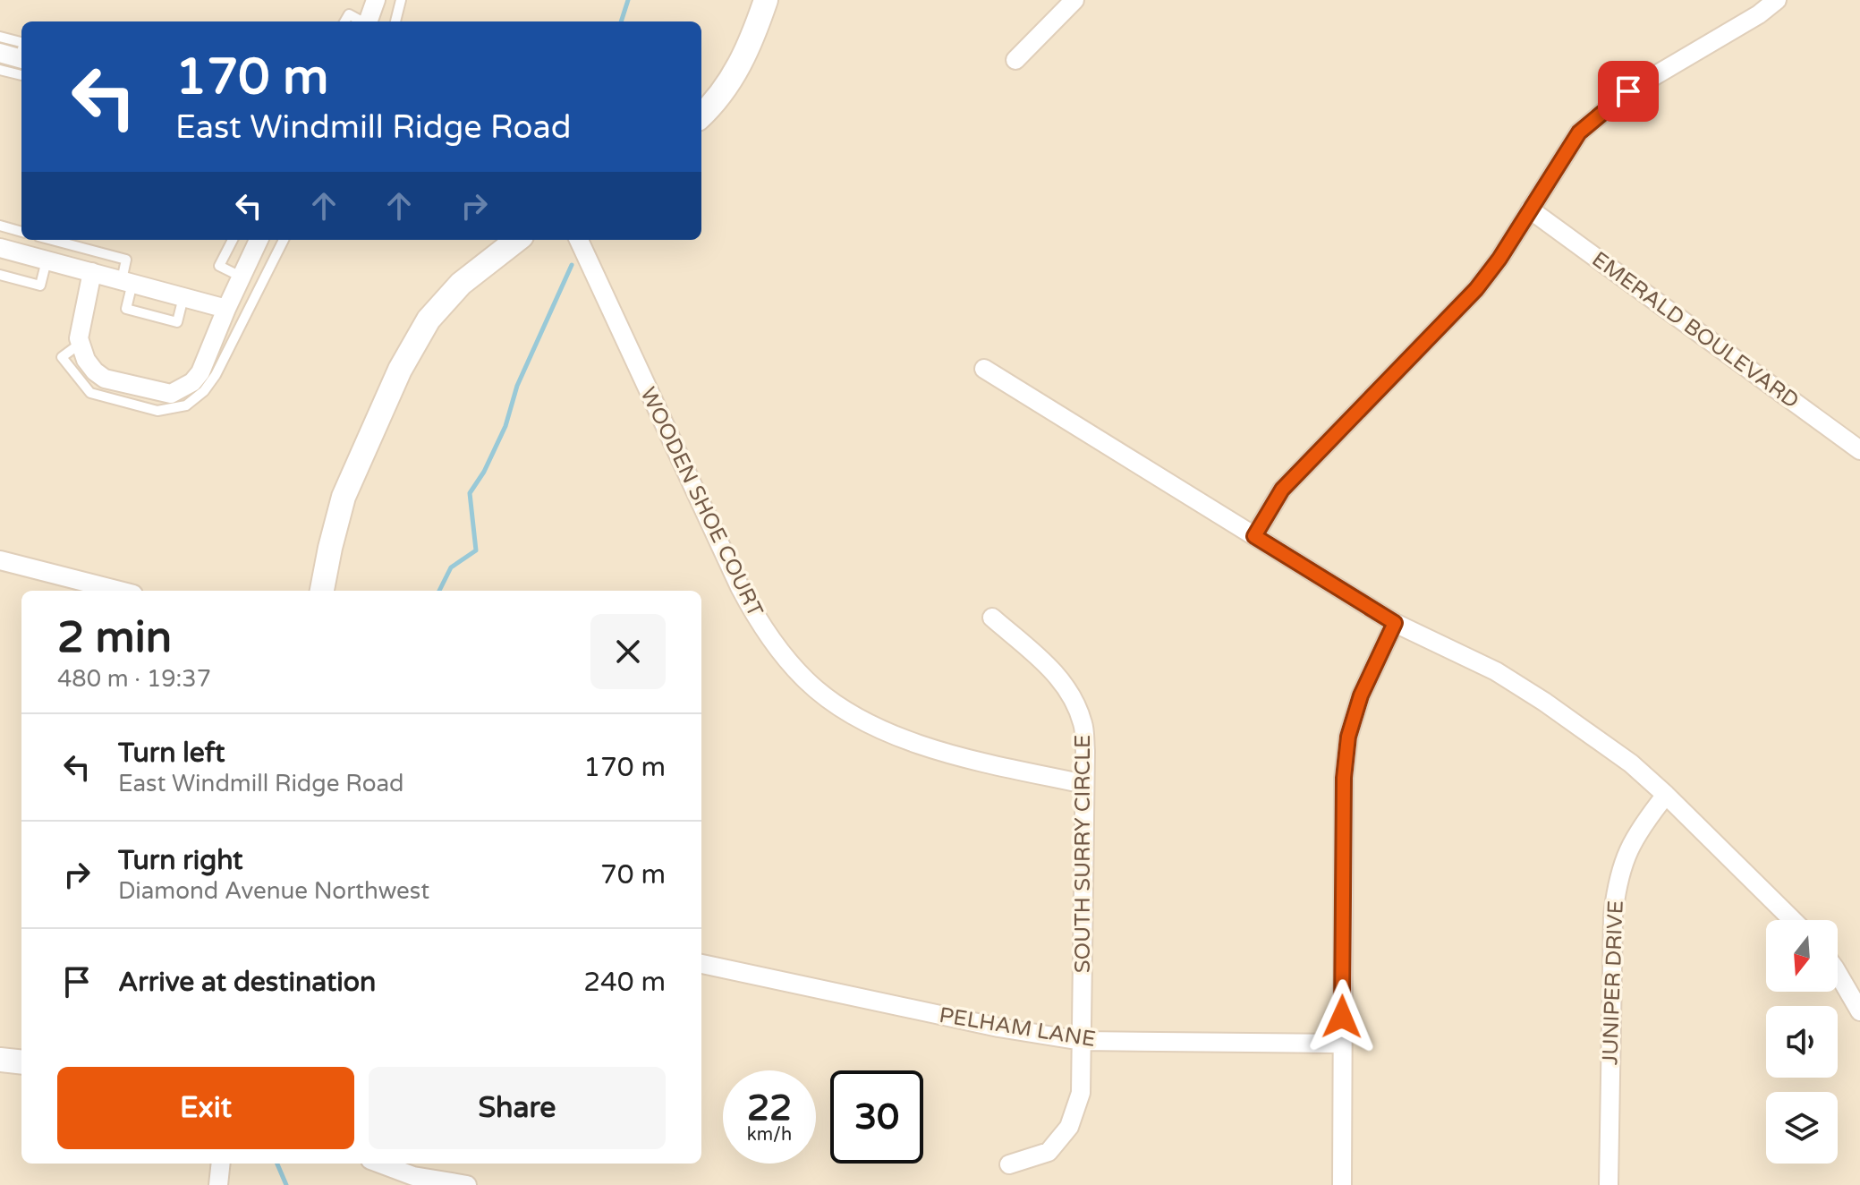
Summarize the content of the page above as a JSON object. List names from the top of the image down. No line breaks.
{"streets":{"street":["EMERALD BOULEVARD","WOODEN SHOE COURT","SOUTH SURRY CIRCLE","JUNIPER DRIVE","PELHAM LANE"]},"crossings":[["WOODEN SHOE COURT","SOUTH SURRY CIRCLE"],["SOUTH SURRY CIRCLE","PELHAM LANE"]],"north":"bottom","page":{"turn":["170 m","East Windmill Ridge Road"],"heading":["2 min","480 m · 19:37"],"list":[{"name":"Turn left","note":"East Windmill Ridge Road","value":"170 m"},{"name":"Turn right","note":"Diamond Avenue Northwest","value":"70 m"},{"name":"Arrive at destination","value":"240 m"}],"buttons":["Exit","Share"],"speed":"22 km/h","limit":"30"}}
